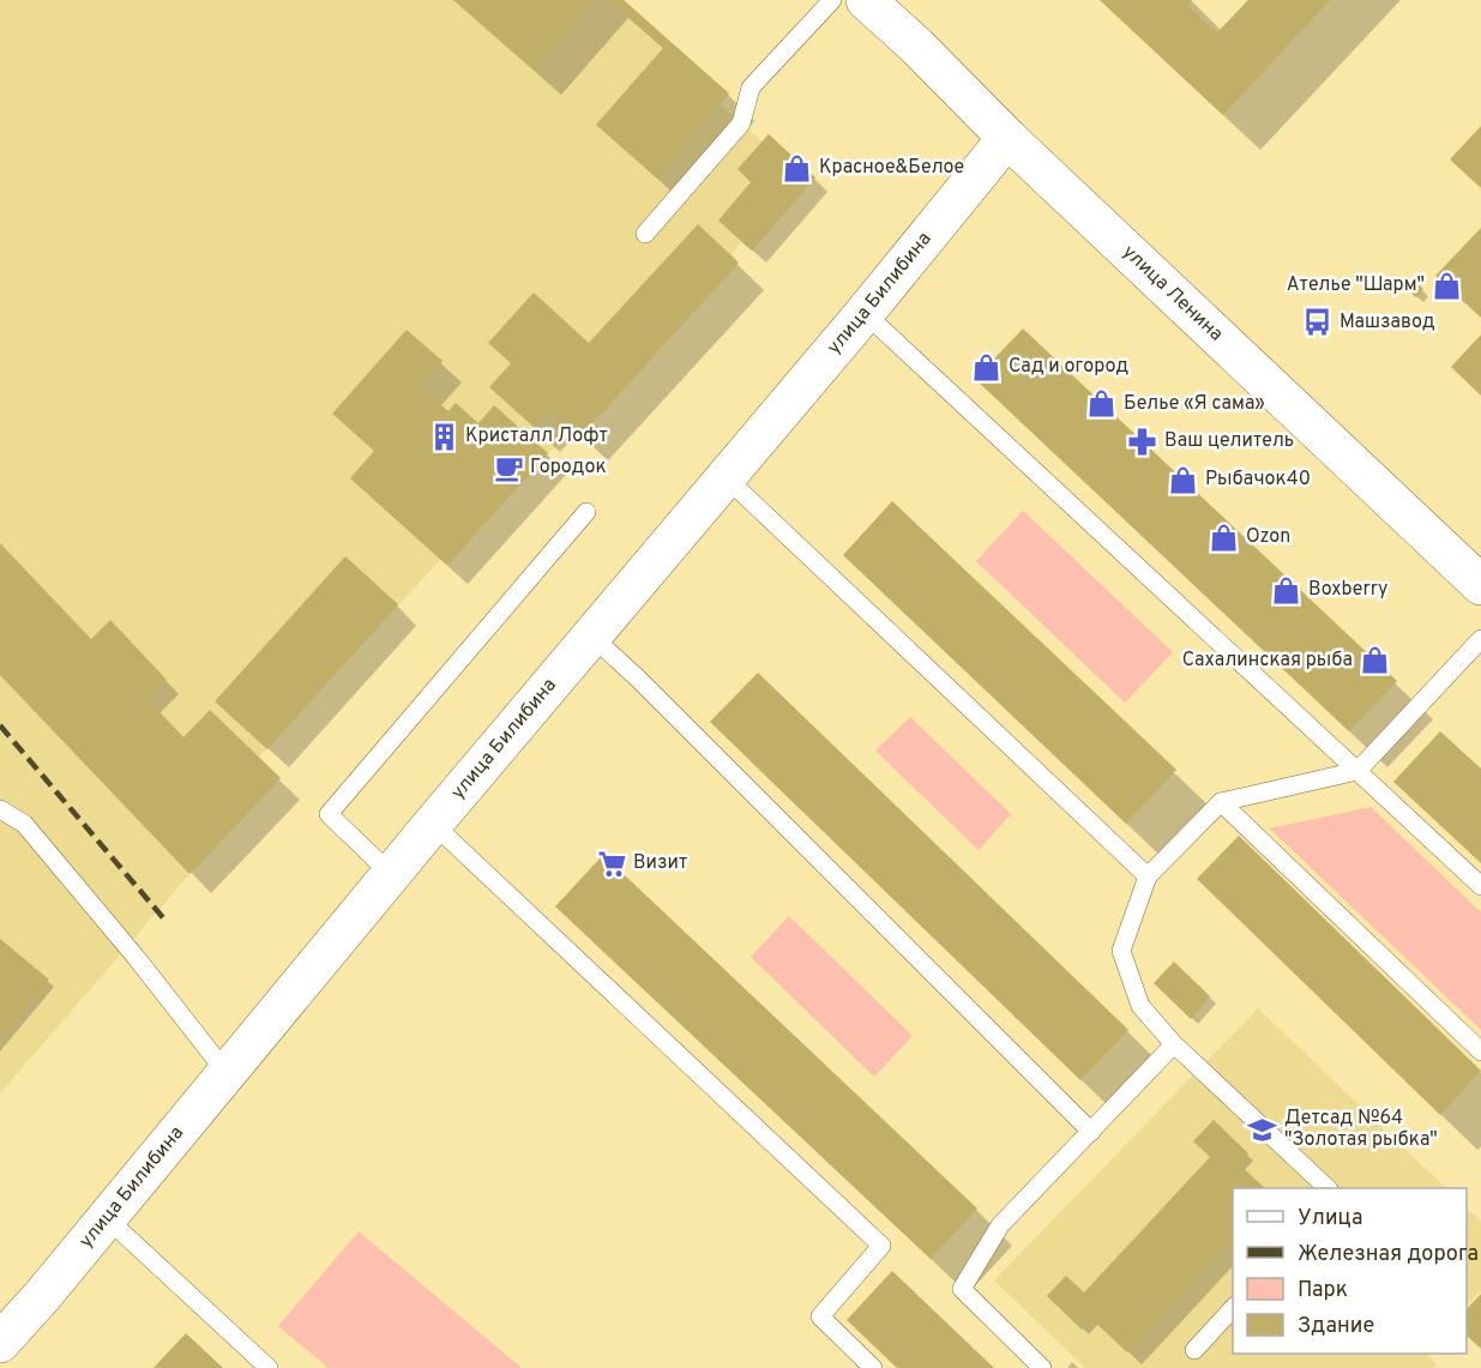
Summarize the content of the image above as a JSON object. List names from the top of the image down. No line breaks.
{"streets":{"main road":["улица Ленина","улица Билибина"]},"crossings":[["улица Ленина","улица Билибина"]],"places":{"shop":["Красное&Белое","Ателье \"Шарм\"","Сад и огород","Белье «Я сама»","Рыбачок40","Ozon","Boxberry","Сахалинская рыба"],"bus stop":["Машзавод"],"building":["Кристалл Лофт"],"pharmacy":["Ваш целитель"],"cafe":["Городок"],"supermarket":["Визит"],"school or university":["Детсад №64 \"Золотая рыбка\""]},"legend":["Улица","Железная дорога","Парк","Здание"]}
